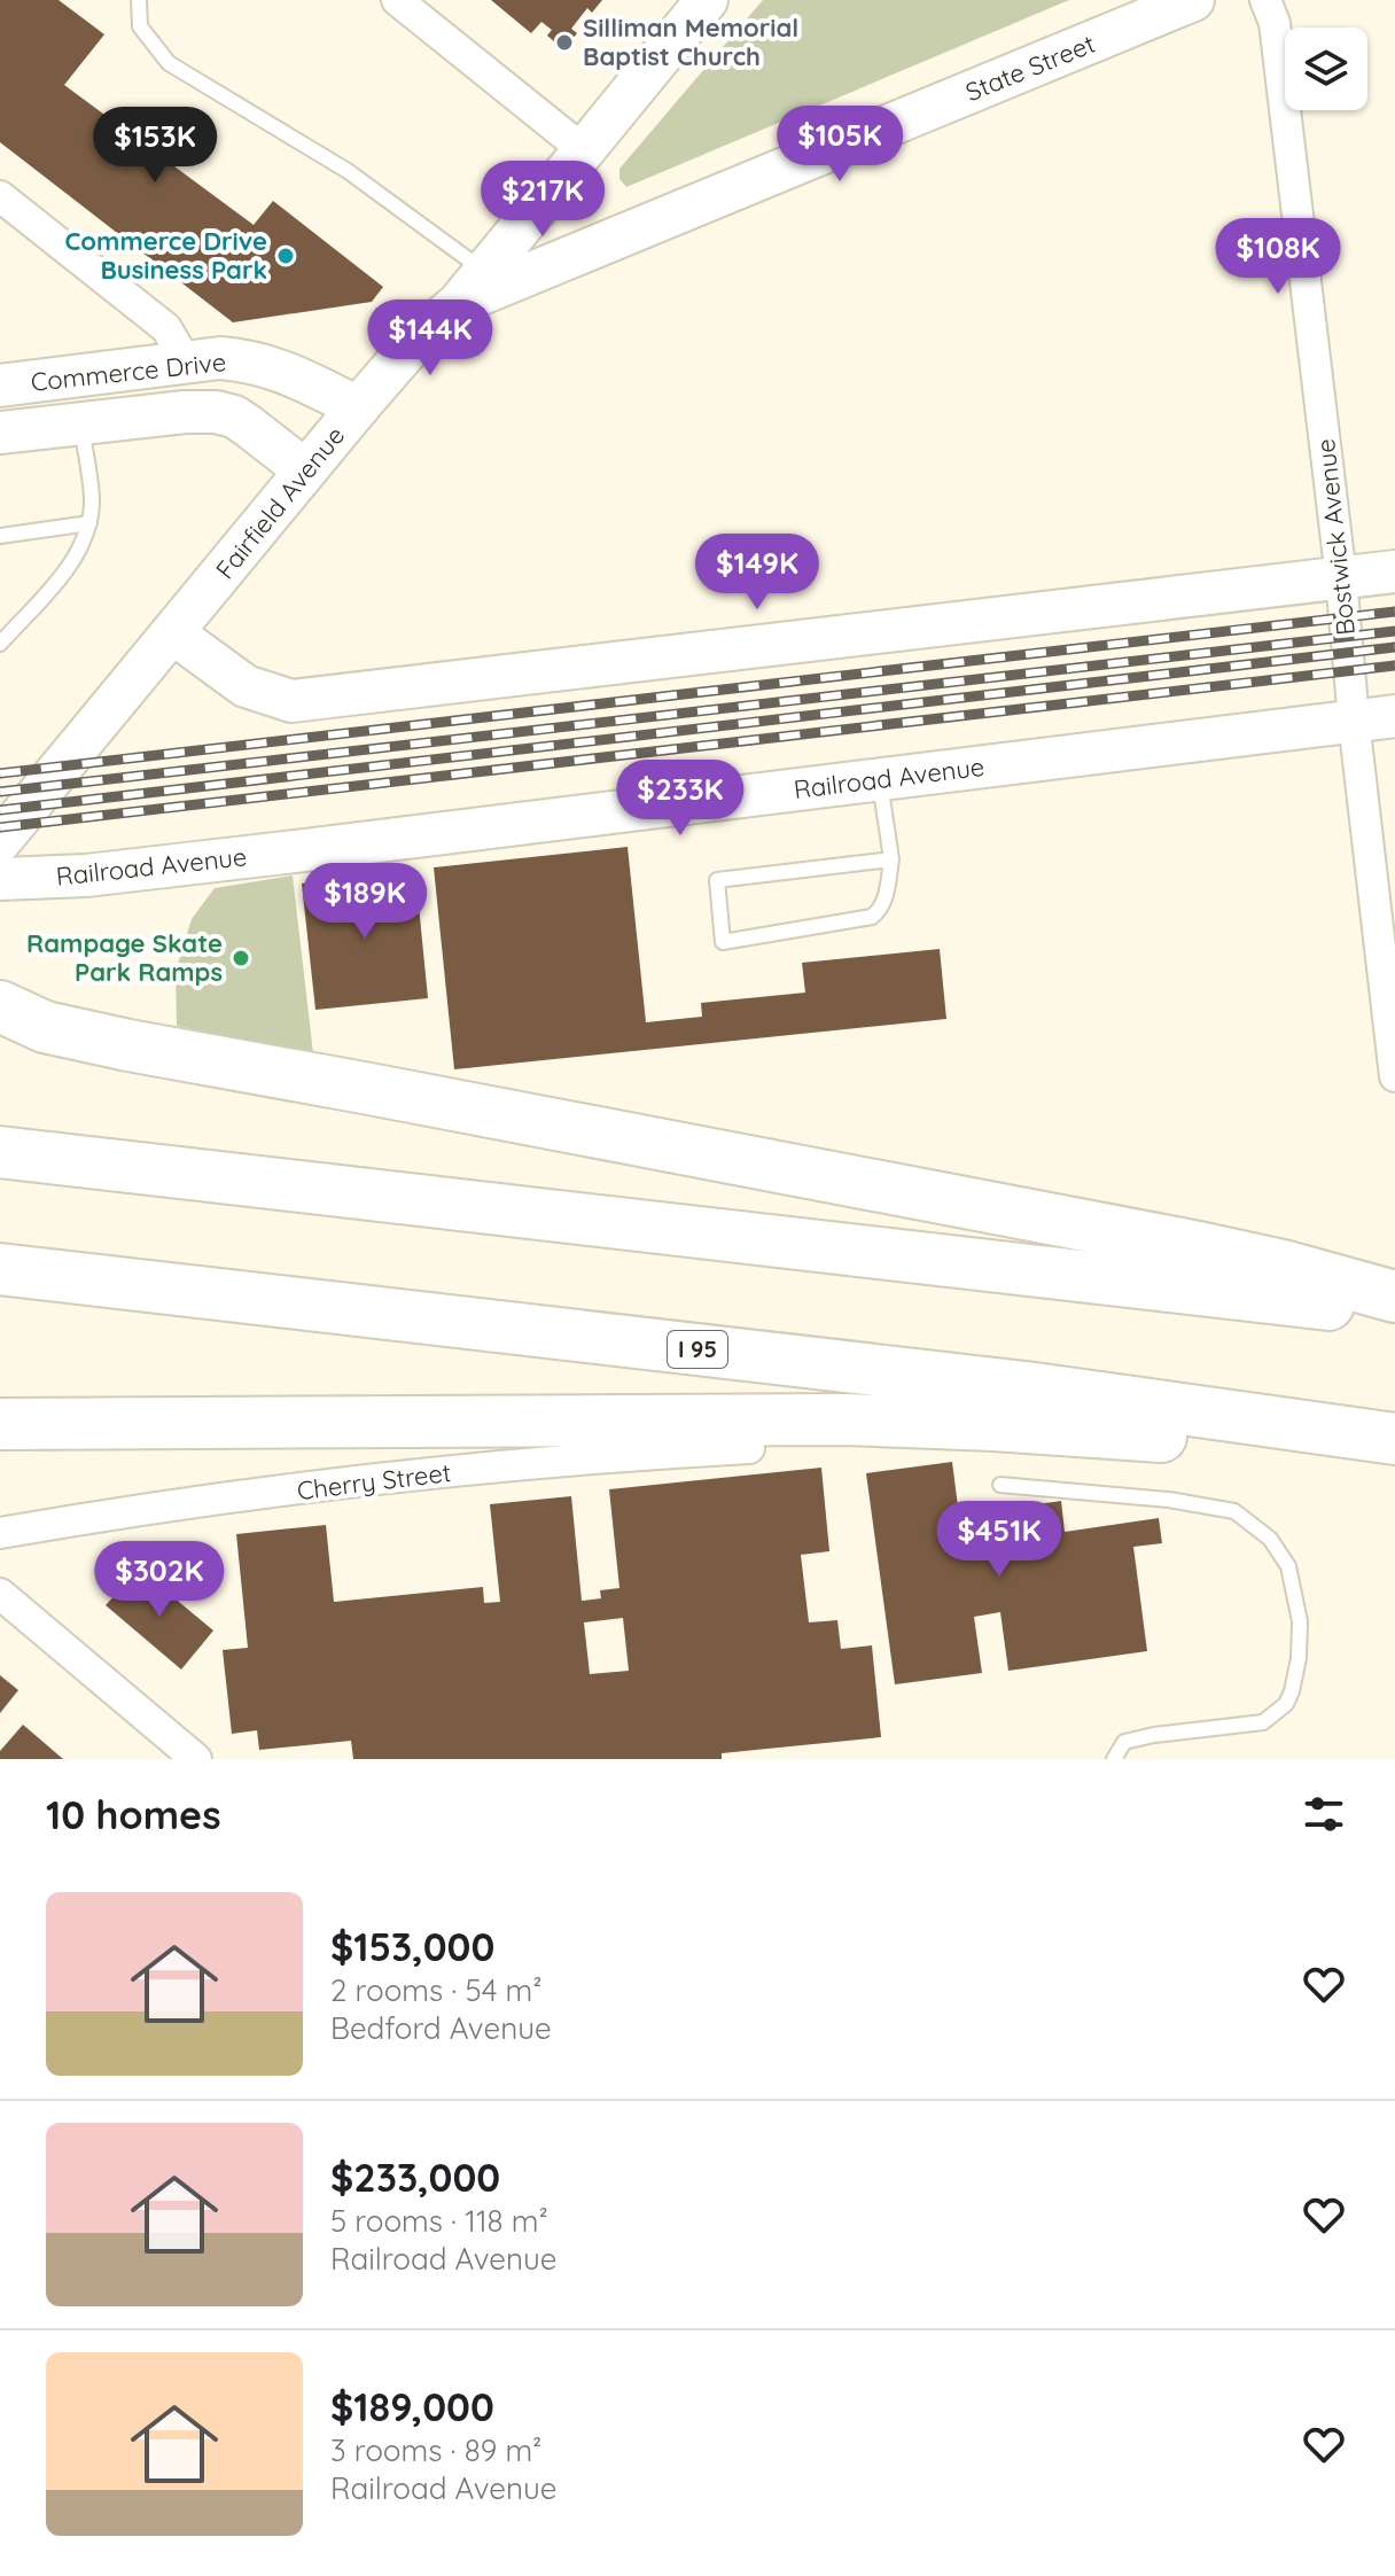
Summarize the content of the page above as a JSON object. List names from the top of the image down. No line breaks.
{"streets":{"highway":["I 95"],"street":["State Street","Commerce Drive","Fairfield Avenue","Bostwick Avenue","Railroad Avenue","Cherry Street"]},"crossings":[["State Street","Fairfield Avenue"],["Commerce Drive","Fairfield Avenue"],["Bostwick Avenue","Railroad Avenue"]],"places":["Silliman Memorial Baptist Church","Commerce Drive Business Park","Rampage Skate Park Ramps"],"page":{"price":["$105K","$153K","$217K","$108K","$144K","$149K","$233K","$189K","$451K","$302K"],"heading":"10 homes","list":[{"name":"$153,000","note":"2 rooms · 54 m² · Bedford Avenue"},{"name":"$233,000","note":"5 rooms · 118 m² · Railroad Avenue"},{"name":"$189,000","note":"3 rooms · 89 m² · Railroad Avenue"}]}}
